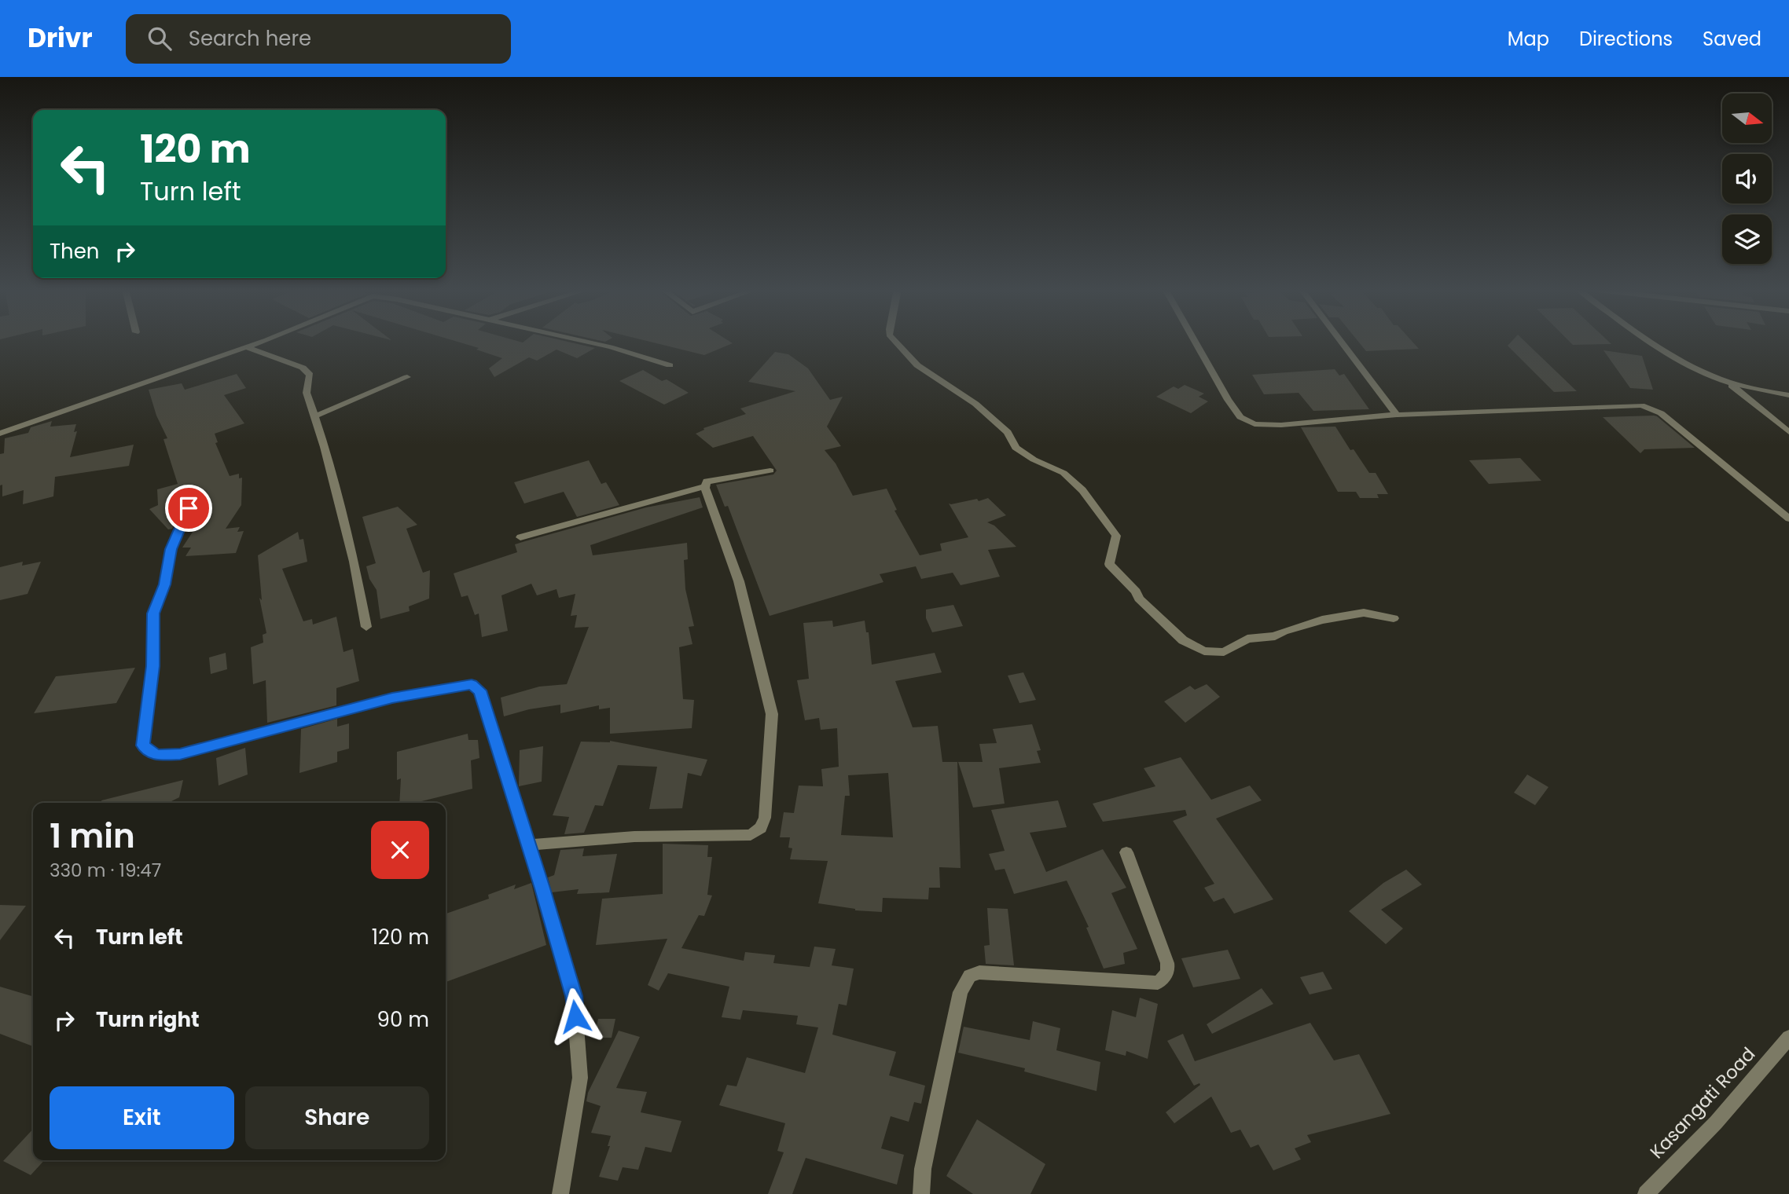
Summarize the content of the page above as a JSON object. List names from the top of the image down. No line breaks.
{"streets":{"street":["Kasangati Road"]},"north":"right","page":{"header":"Drivr","search":"Search here","nav":["Map","Directions","Saved"],"turn":["120 m","Turn left"],"then":"Then","heading":["1 min","330 m · 19:47"],"list":[{"name":"Turn left","value":"120 m"},{"name":"Turn right","value":"90 m"}],"buttons":["Exit","Share"]}}
